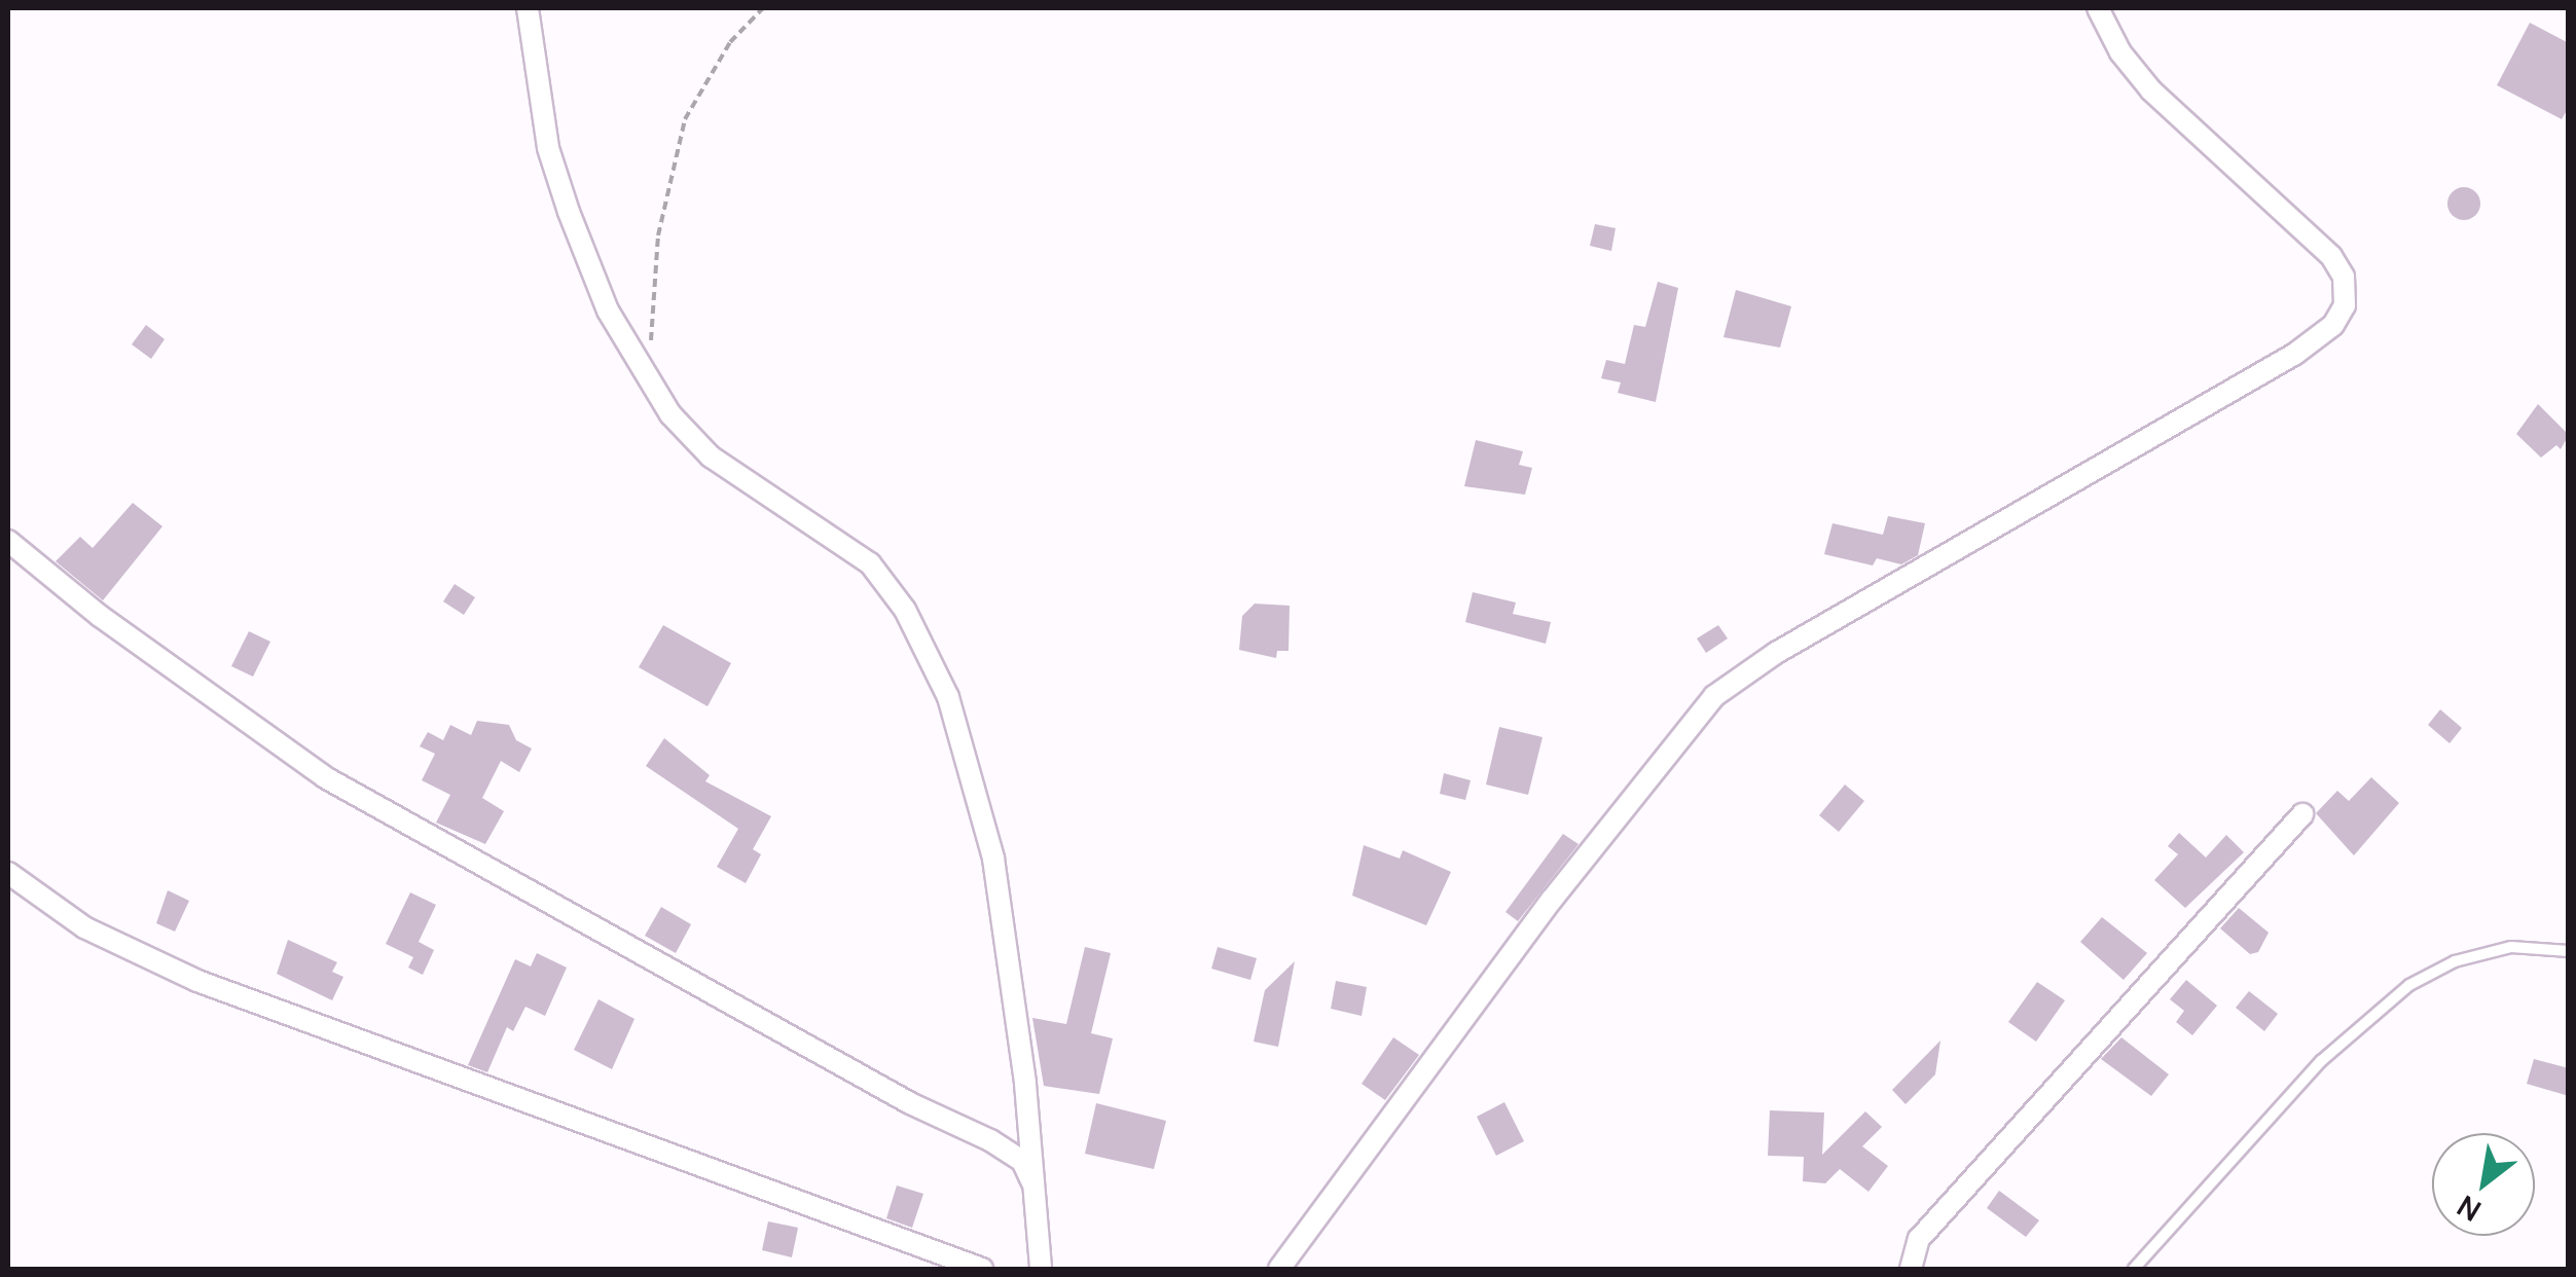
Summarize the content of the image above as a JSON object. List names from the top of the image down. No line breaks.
{"north":"bottom left"}
